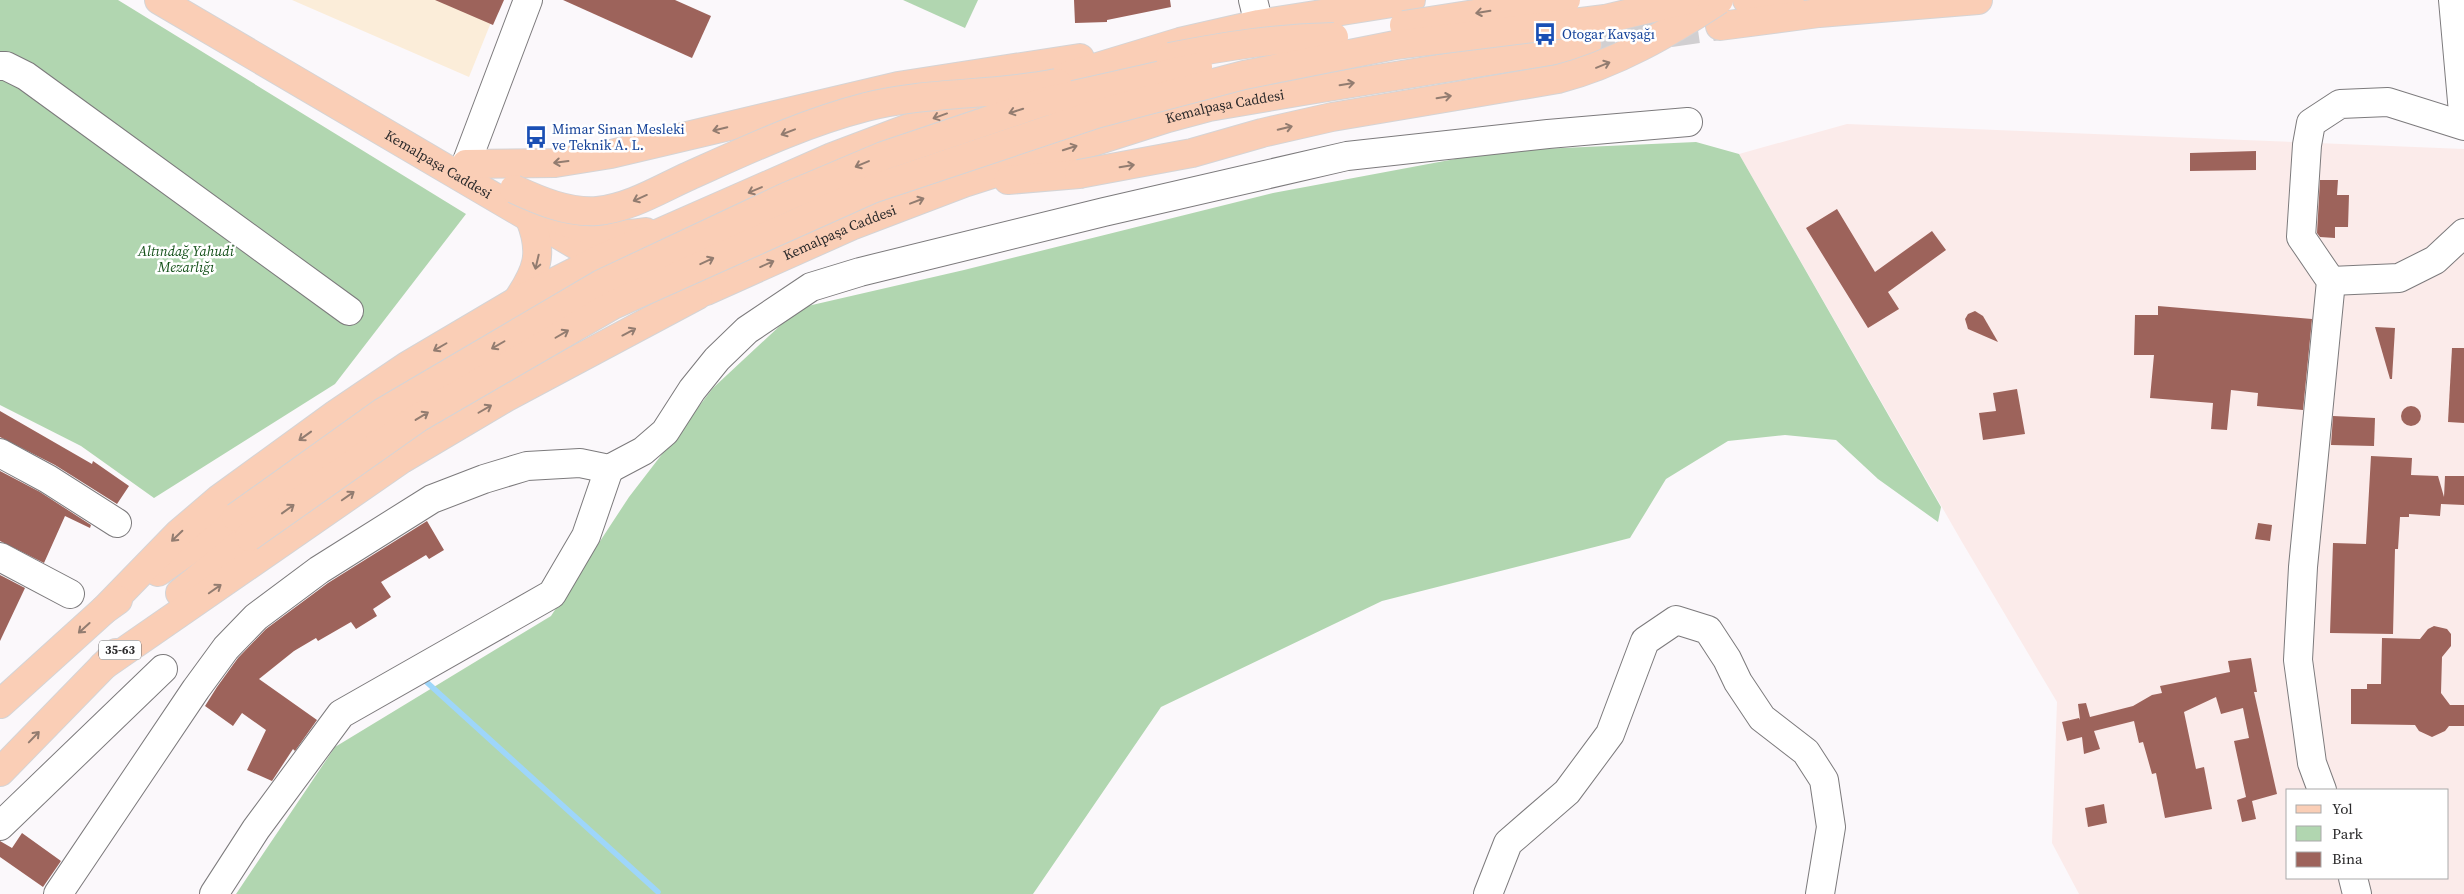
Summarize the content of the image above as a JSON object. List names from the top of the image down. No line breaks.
{"streets":{"main road":["Kemalpaşa Caddesi","35-63"]},"parks":["Altındağ Yahudi Mezarlığı"],"places":{"bus stop":["Otogar Kavşağı","Mimar Sinan Mesleki ve Teknik A. L."]},"legend":["Yol","Park","Bina"]}
